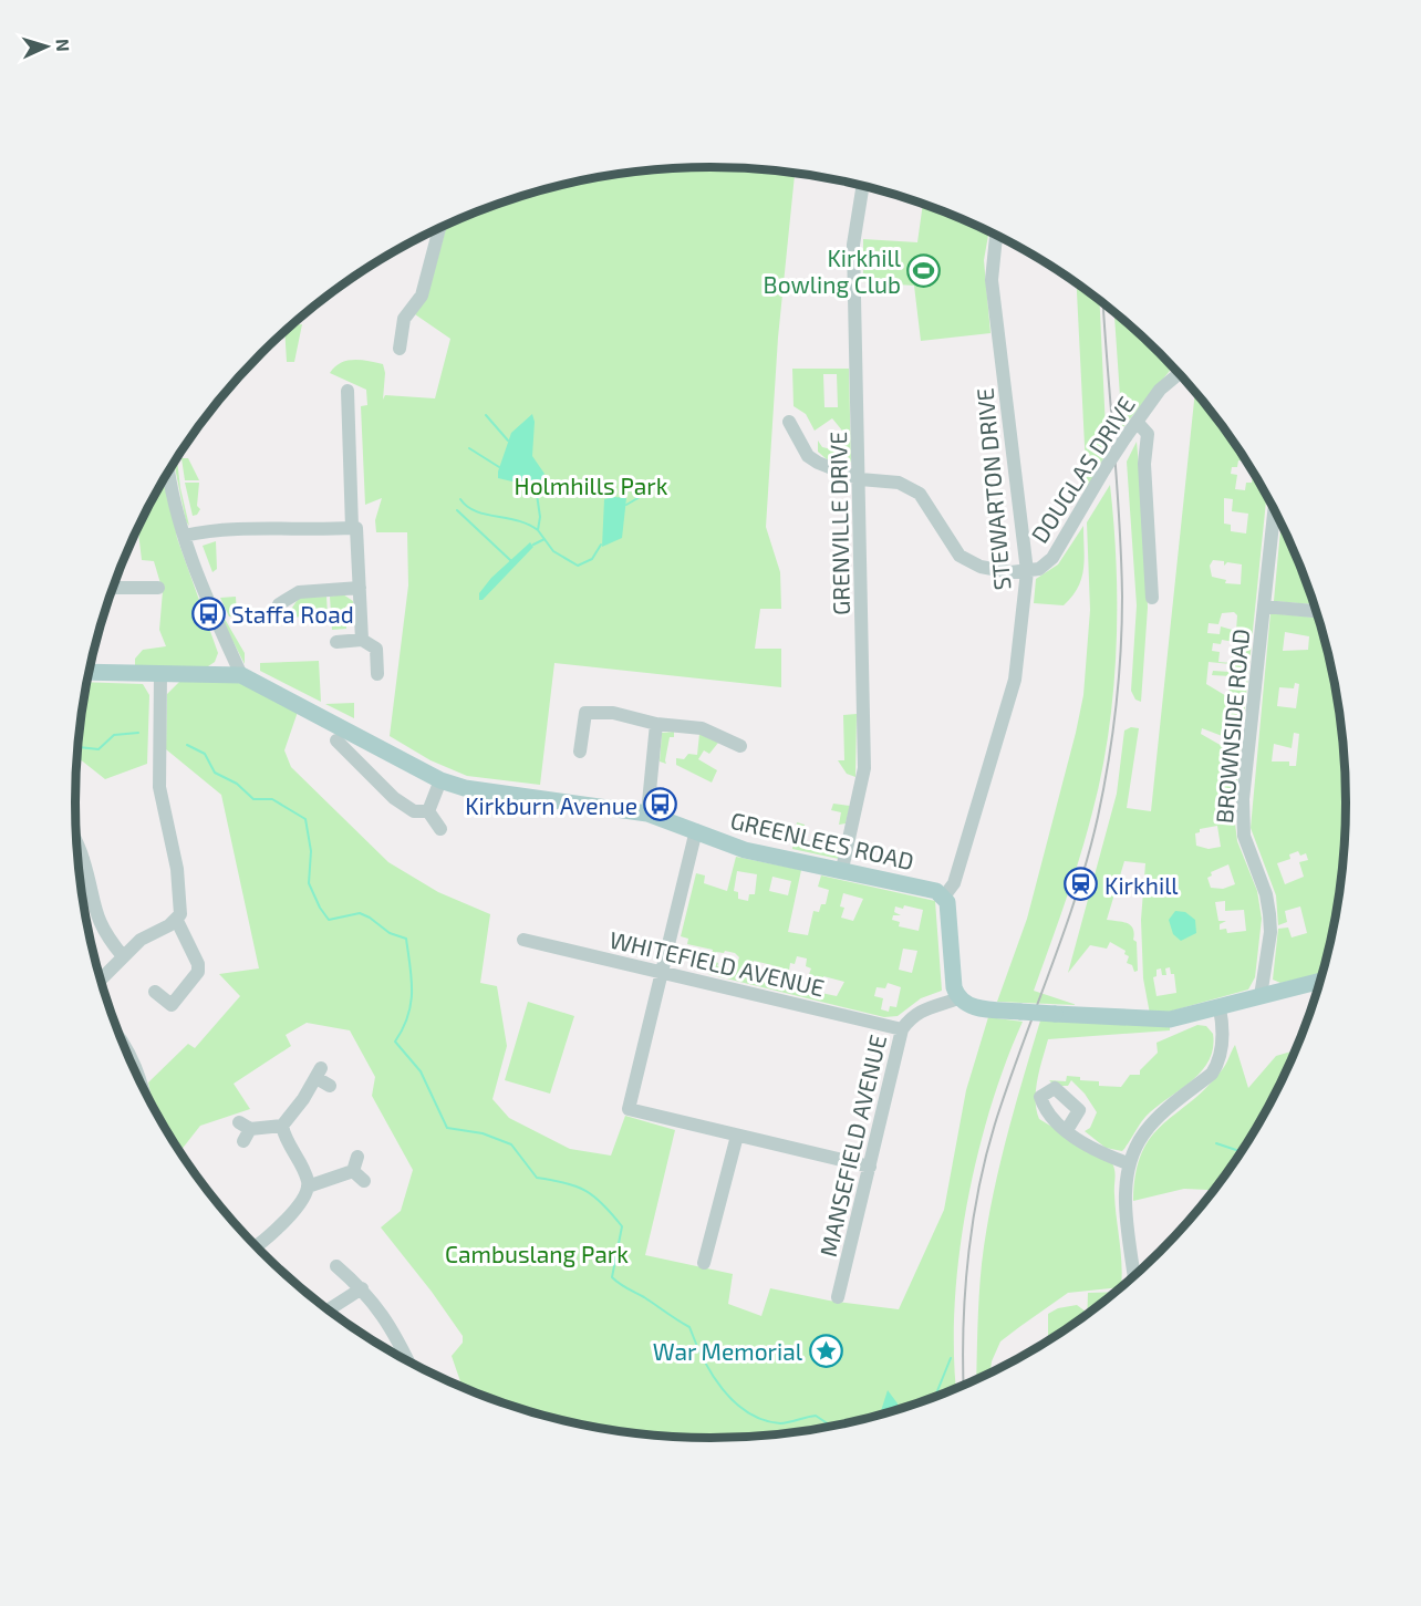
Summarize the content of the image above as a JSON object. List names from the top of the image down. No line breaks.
{"streets":{"main road":["GREENLEES ROAD"],"street":["DOUGLAS DRIVE","STEWARTON DRIVE","GRENVILLE DRIVE","BROWNSIDE ROAD","WHITEFIELD AVENUE","MANSEFIELD AVENUE"]},"crossings":[["DOUGLAS DRIVE","STEWARTON DRIVE"],["DOUGLAS DRIVE","GRENVILLE DRIVE"],["STEWARTON DRIVE","GREENLEES ROAD"],["GRENVILLE DRIVE","GREENLEES ROAD"],["WHITEFIELD AVENUE","MANSEFIELD AVENUE"]],"parks":["Holmhills Park","Cambuslang Park"],"places":{"sports":["Kirkhill Bowling Club"],"bus stop":["Staffa Road","Kirkburn Avenue"],"station":["Kirkhill"],"place":["War Memorial"]},"north":"right"}
